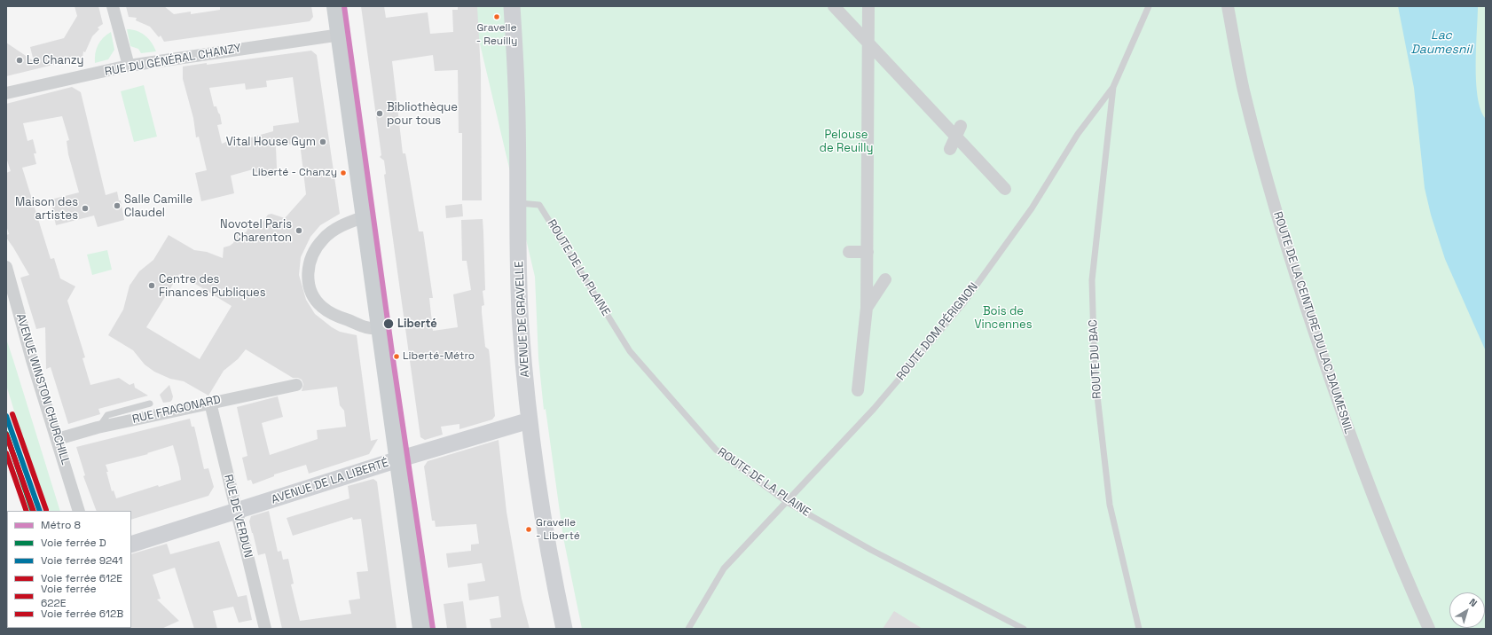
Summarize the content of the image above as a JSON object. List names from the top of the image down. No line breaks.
{"streets":{"street":["RUE DU GÉNÉRAL CHANZY","AVENUE DE GRAVELLE","ROUTE DE LA CEINTURE DU LAC DAUMESNIL","AVENUE WINSTON CHURCHILL","RUE FRAGONARD","AVENUE DE LA LIBERTÉ","RUE DE VERDUN"],"lane":["ROUTE DE LA PLAINE","ROUTE DOM PÉRIGNON","ROUTE DU BAC"]},"crossings":[["ROUTE DE LA PLAINE","AVENUE DE GRAVELLE"],["ROUTE DE LA PLAINE","ROUTE DOM PÉRIGNON"],["AVENUE DE GRAVELLE","AVENUE DE LA LIBERTÉ"],["ROUTE DOM PÉRIGNON","ROUTE DU BAC"],["AVENUE WINSTON CHURCHILL","RUE FRAGONARD"],["RUE FRAGONARD","RUE DE VERDUN"],["AVENUE DE LA LIBERTÉ","RUE DE VERDUN"]],"water":["Lac Daumesnil"],"parks":["Pelouse de Reuilly","Bois de Vincennes"],"places":["Gravelle - Reuilly","Le Chanzy","Bibliothèque pour tous","Vital House Gym","Liberté - Chanzy","Salle Camille Claudel","Maison des artistes","Novotel Paris Charenton","Centre des Finances Publiques","Liberté","Liberté-Métro","Gravelle - Liberté"],"lines":["metro line 8","rail line 622E","rail line 9241","rail line D","rail line 612E","rail line 612B"],"legend":["Métro 8","Voie ferrée D","Voie ferrée 9241","Voie ferrée 612E","Voie ferrée 622E","Voie ferrée 612B"],"north":"top right"}
